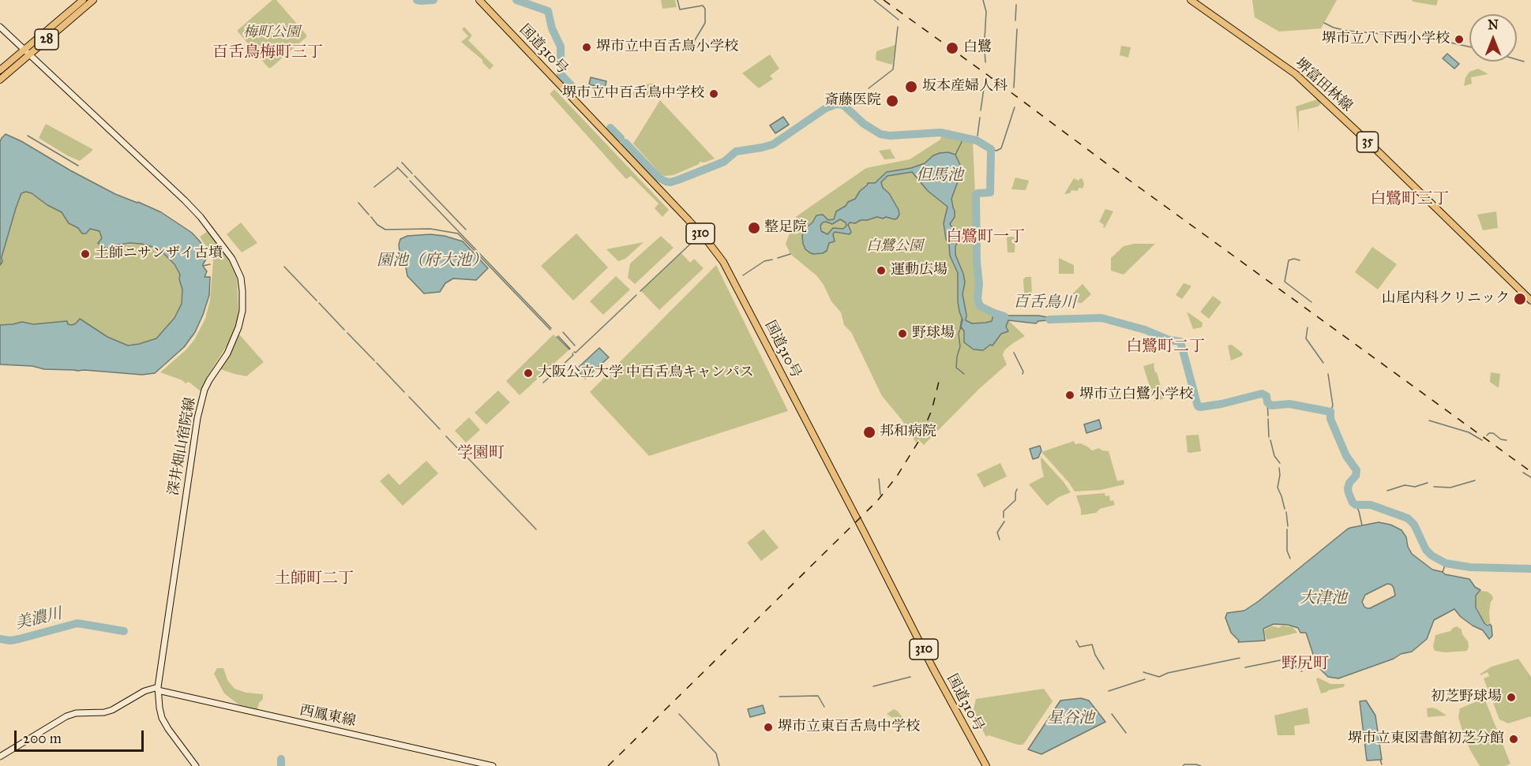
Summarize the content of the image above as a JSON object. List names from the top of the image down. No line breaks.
{"streets":{"main road":["28","国道310号","堺富田林線","35","310","深井畑山宿院線","西鳳東線"]},"crossings":[["28","深井畑山宿院線"],["深井畑山宿院線","西鳳東線"]],"districts":["百舌鳥梅町三丁","白鷺町三丁","白鷺町一丁","白鷺町二丁","学園町","土師町二丁","野尻町"],"water":["但馬池","園池（府大池）","百舌鳥川","大津池","美濃川","星谷池"],"parks":["梅町公園","白鷺公園"],"places":["堺市立八下西小学校","堺市立中百舌鳥小学校","白鷺","坂本産婦人科","堺市立中百舌鳥中学校","斎藤医院","整足院","土師ニサンザイ古墳","運動広場","山尾内科クリニック","野球場","大阪公立大学 中百舌鳥キャンパス","堺市立白鷺小学校","邦和病院","初芝野球場","堺市立東百舌鳥中学校","堺市立東図書館初芝分館"],"scale_bar":"200 m","north":"top"}
